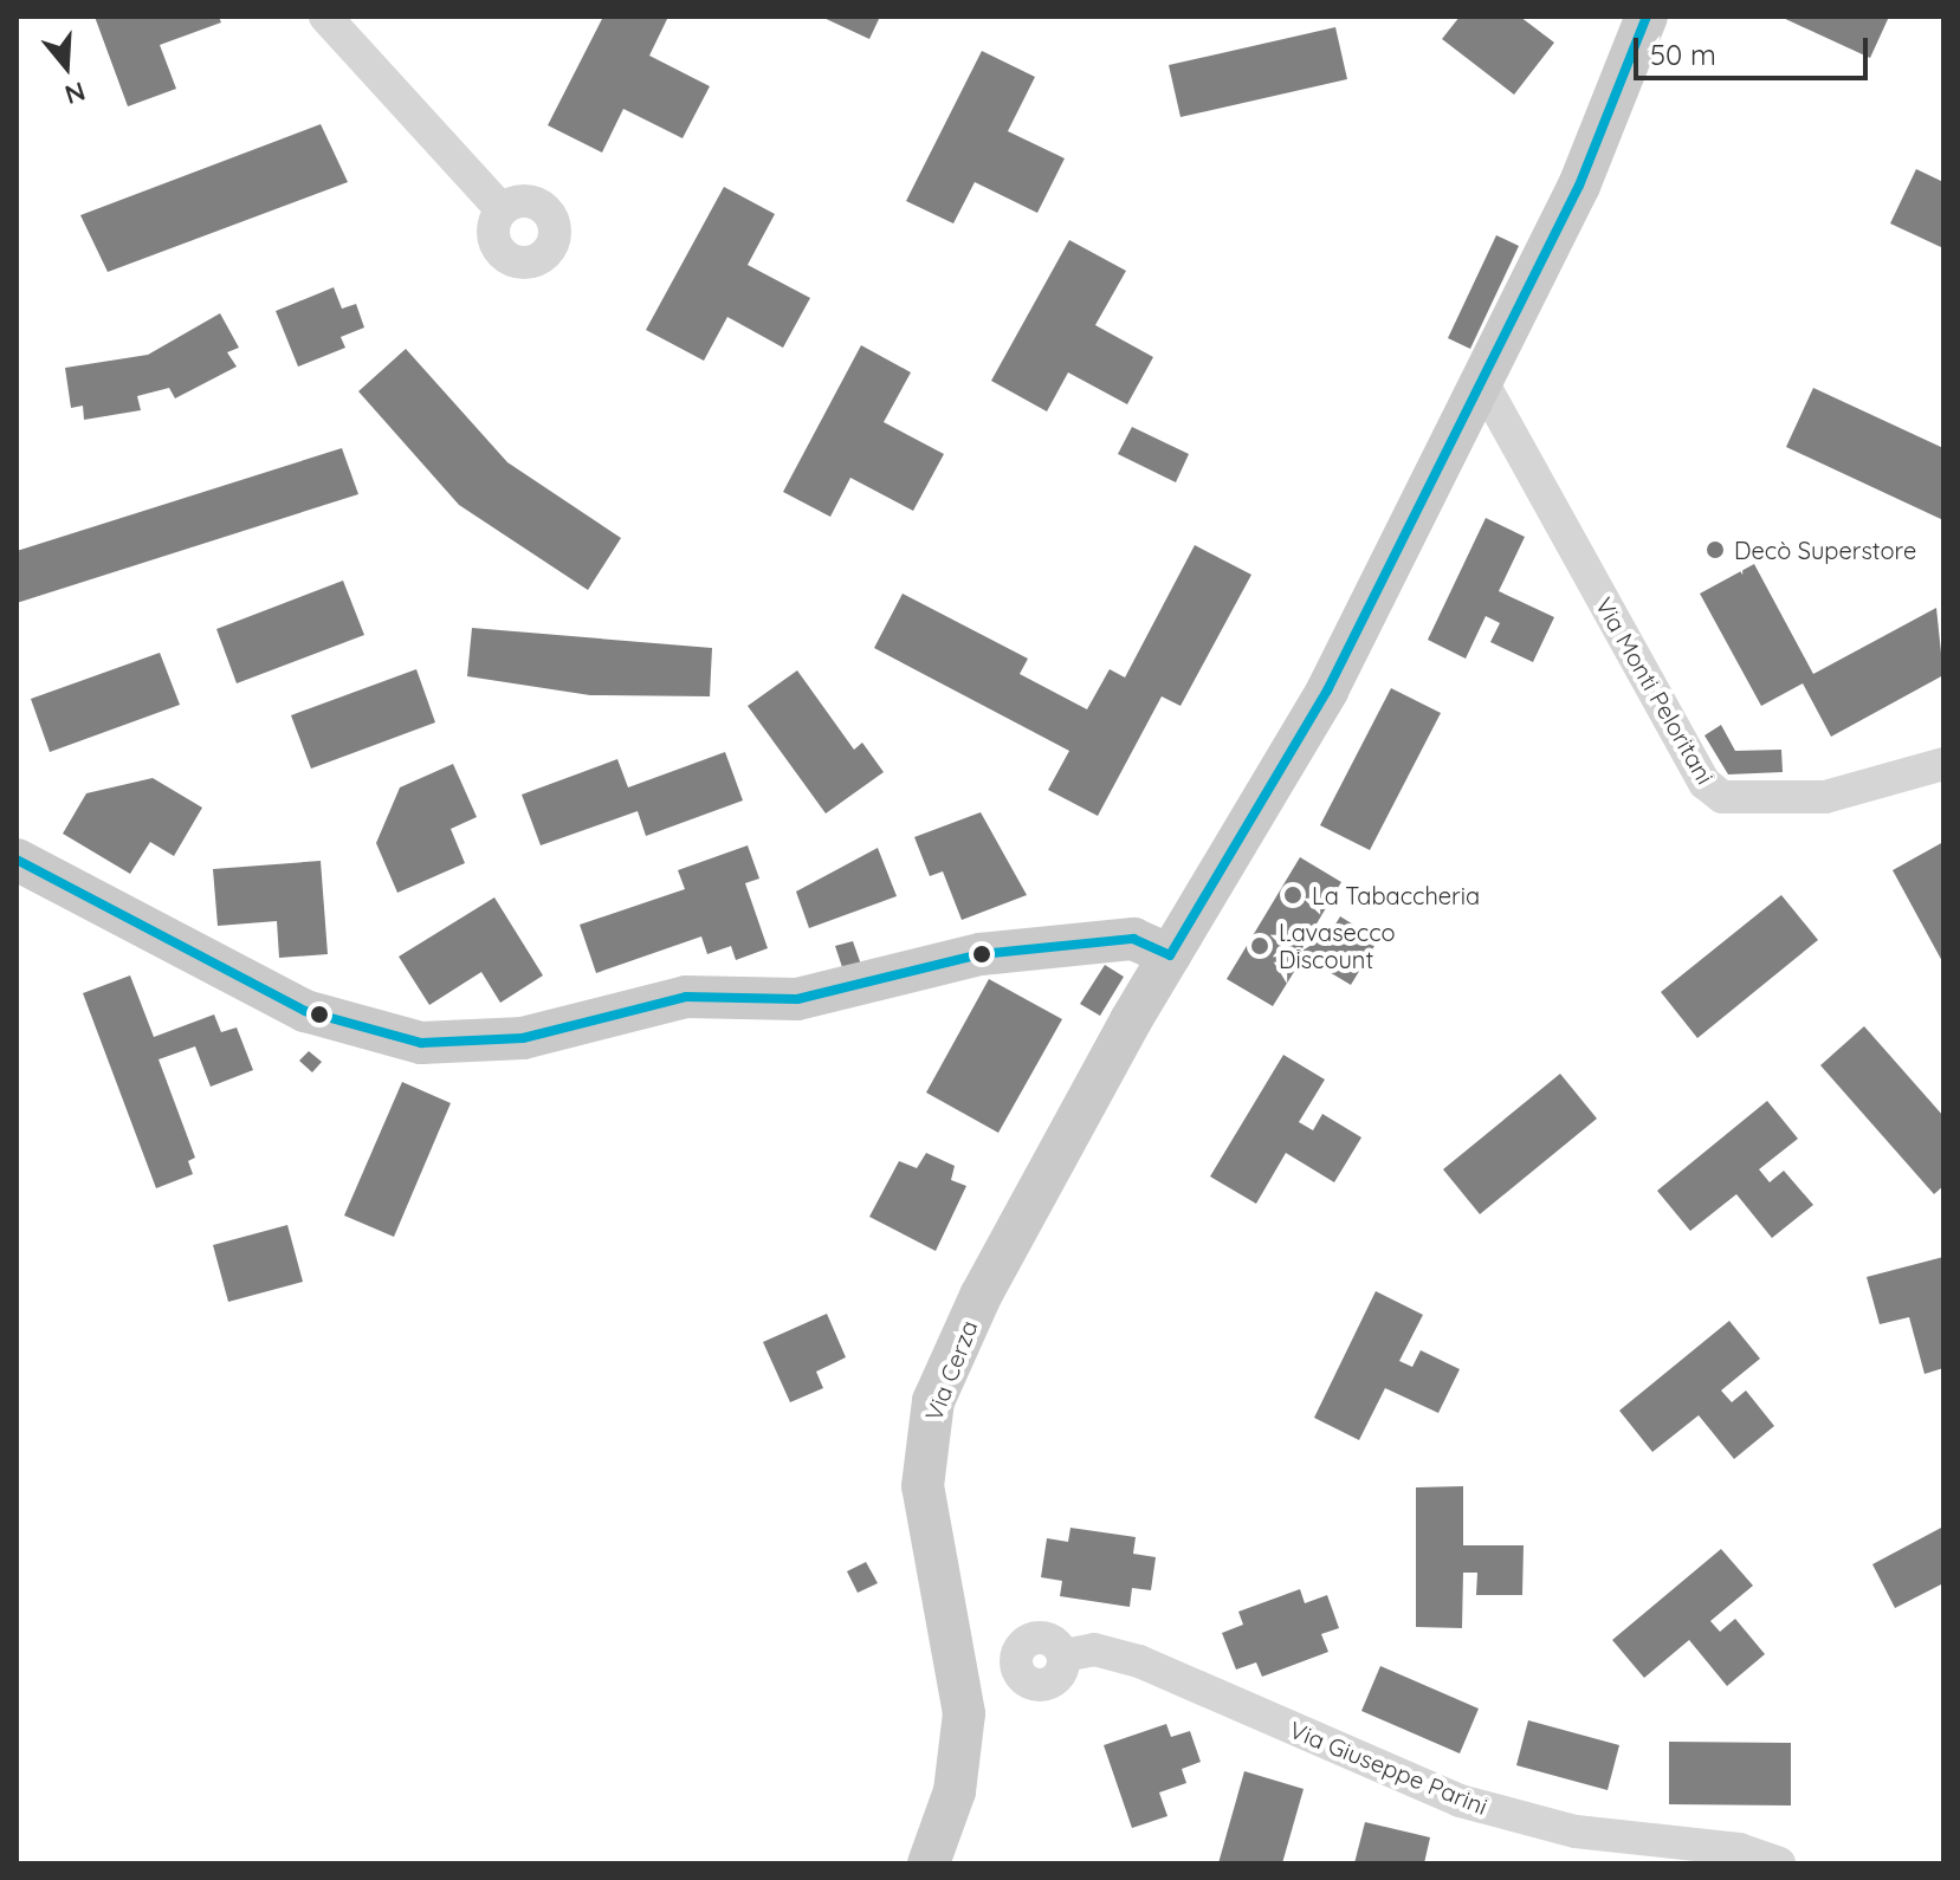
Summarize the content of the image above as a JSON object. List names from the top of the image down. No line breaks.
{"streets":{"main road":["Via Cerza"],"street":["Via Monti Peloritani","Via Giuseppe Parini"]},"crossings":[["Via Monti Peloritani","Via Cerza"]],"places":["Decò Superstore","La Tabaccheria","Lavasecco Discount"],"scale_bar":"50 m","north":"bottom"}
